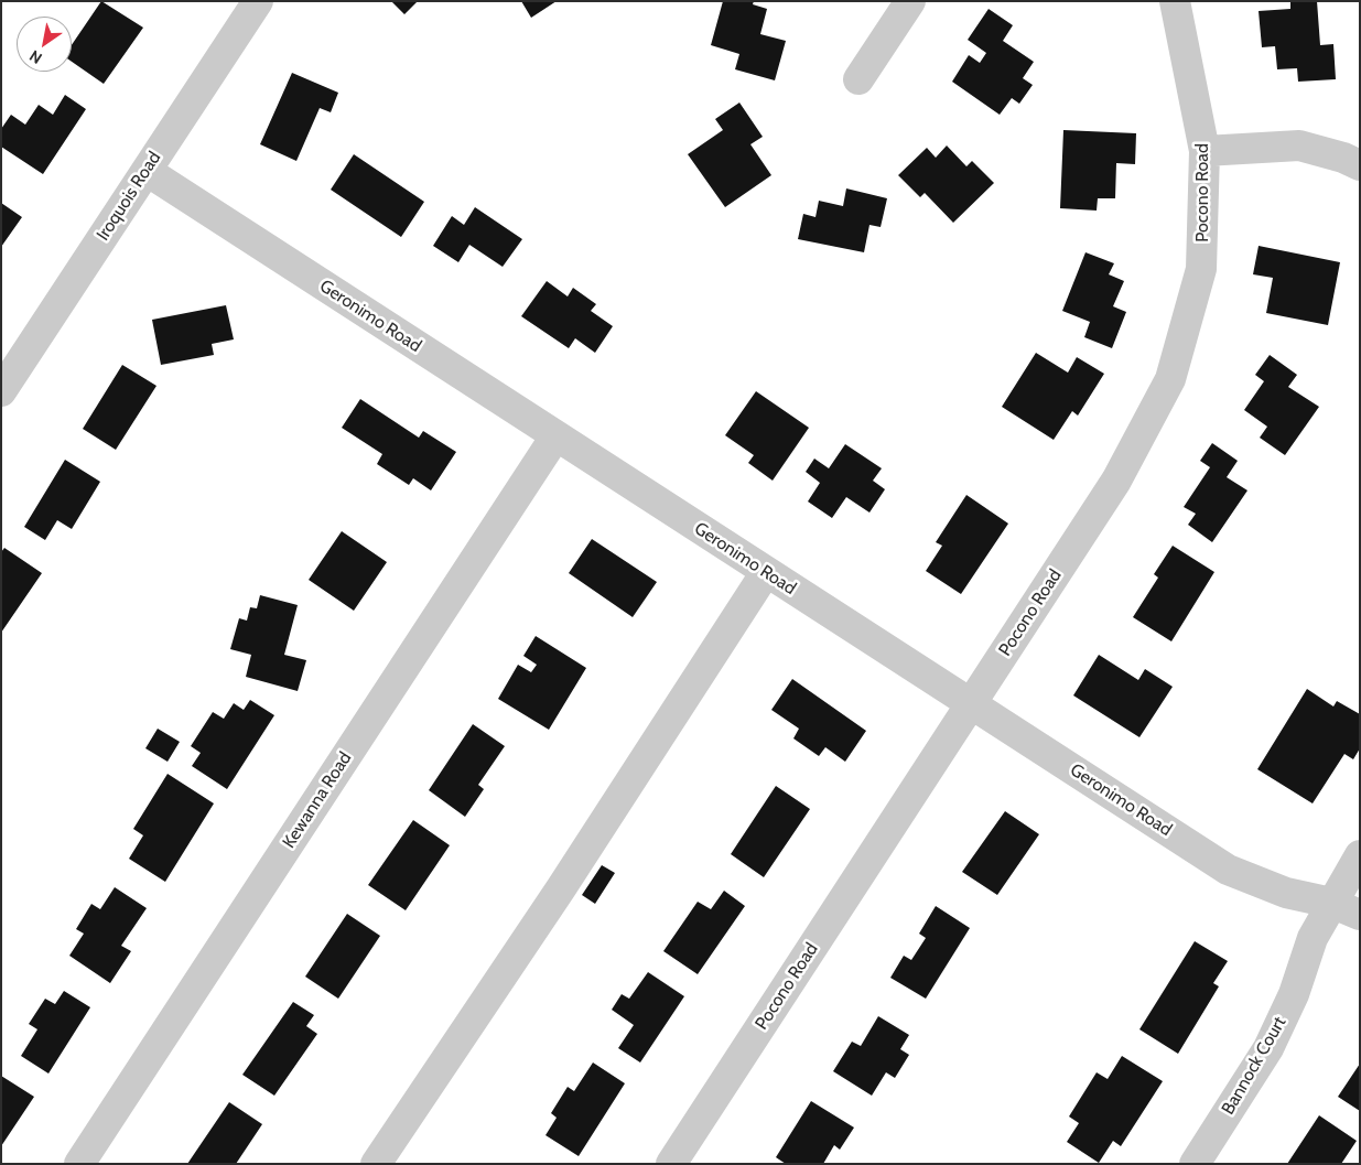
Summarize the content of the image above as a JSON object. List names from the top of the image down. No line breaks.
{"streets":{"street":["Pocono Road","Iroquois Road","Geronimo Road","Kewanna Road","Bannock Court"]},"crossings":[["Pocono Road","Geronimo Road"],["Iroquois Road","Geronimo Road"],["Geronimo Road","Kewanna Road"],["Geronimo Road","Bannock Court"]],"north":"bottom left"}
